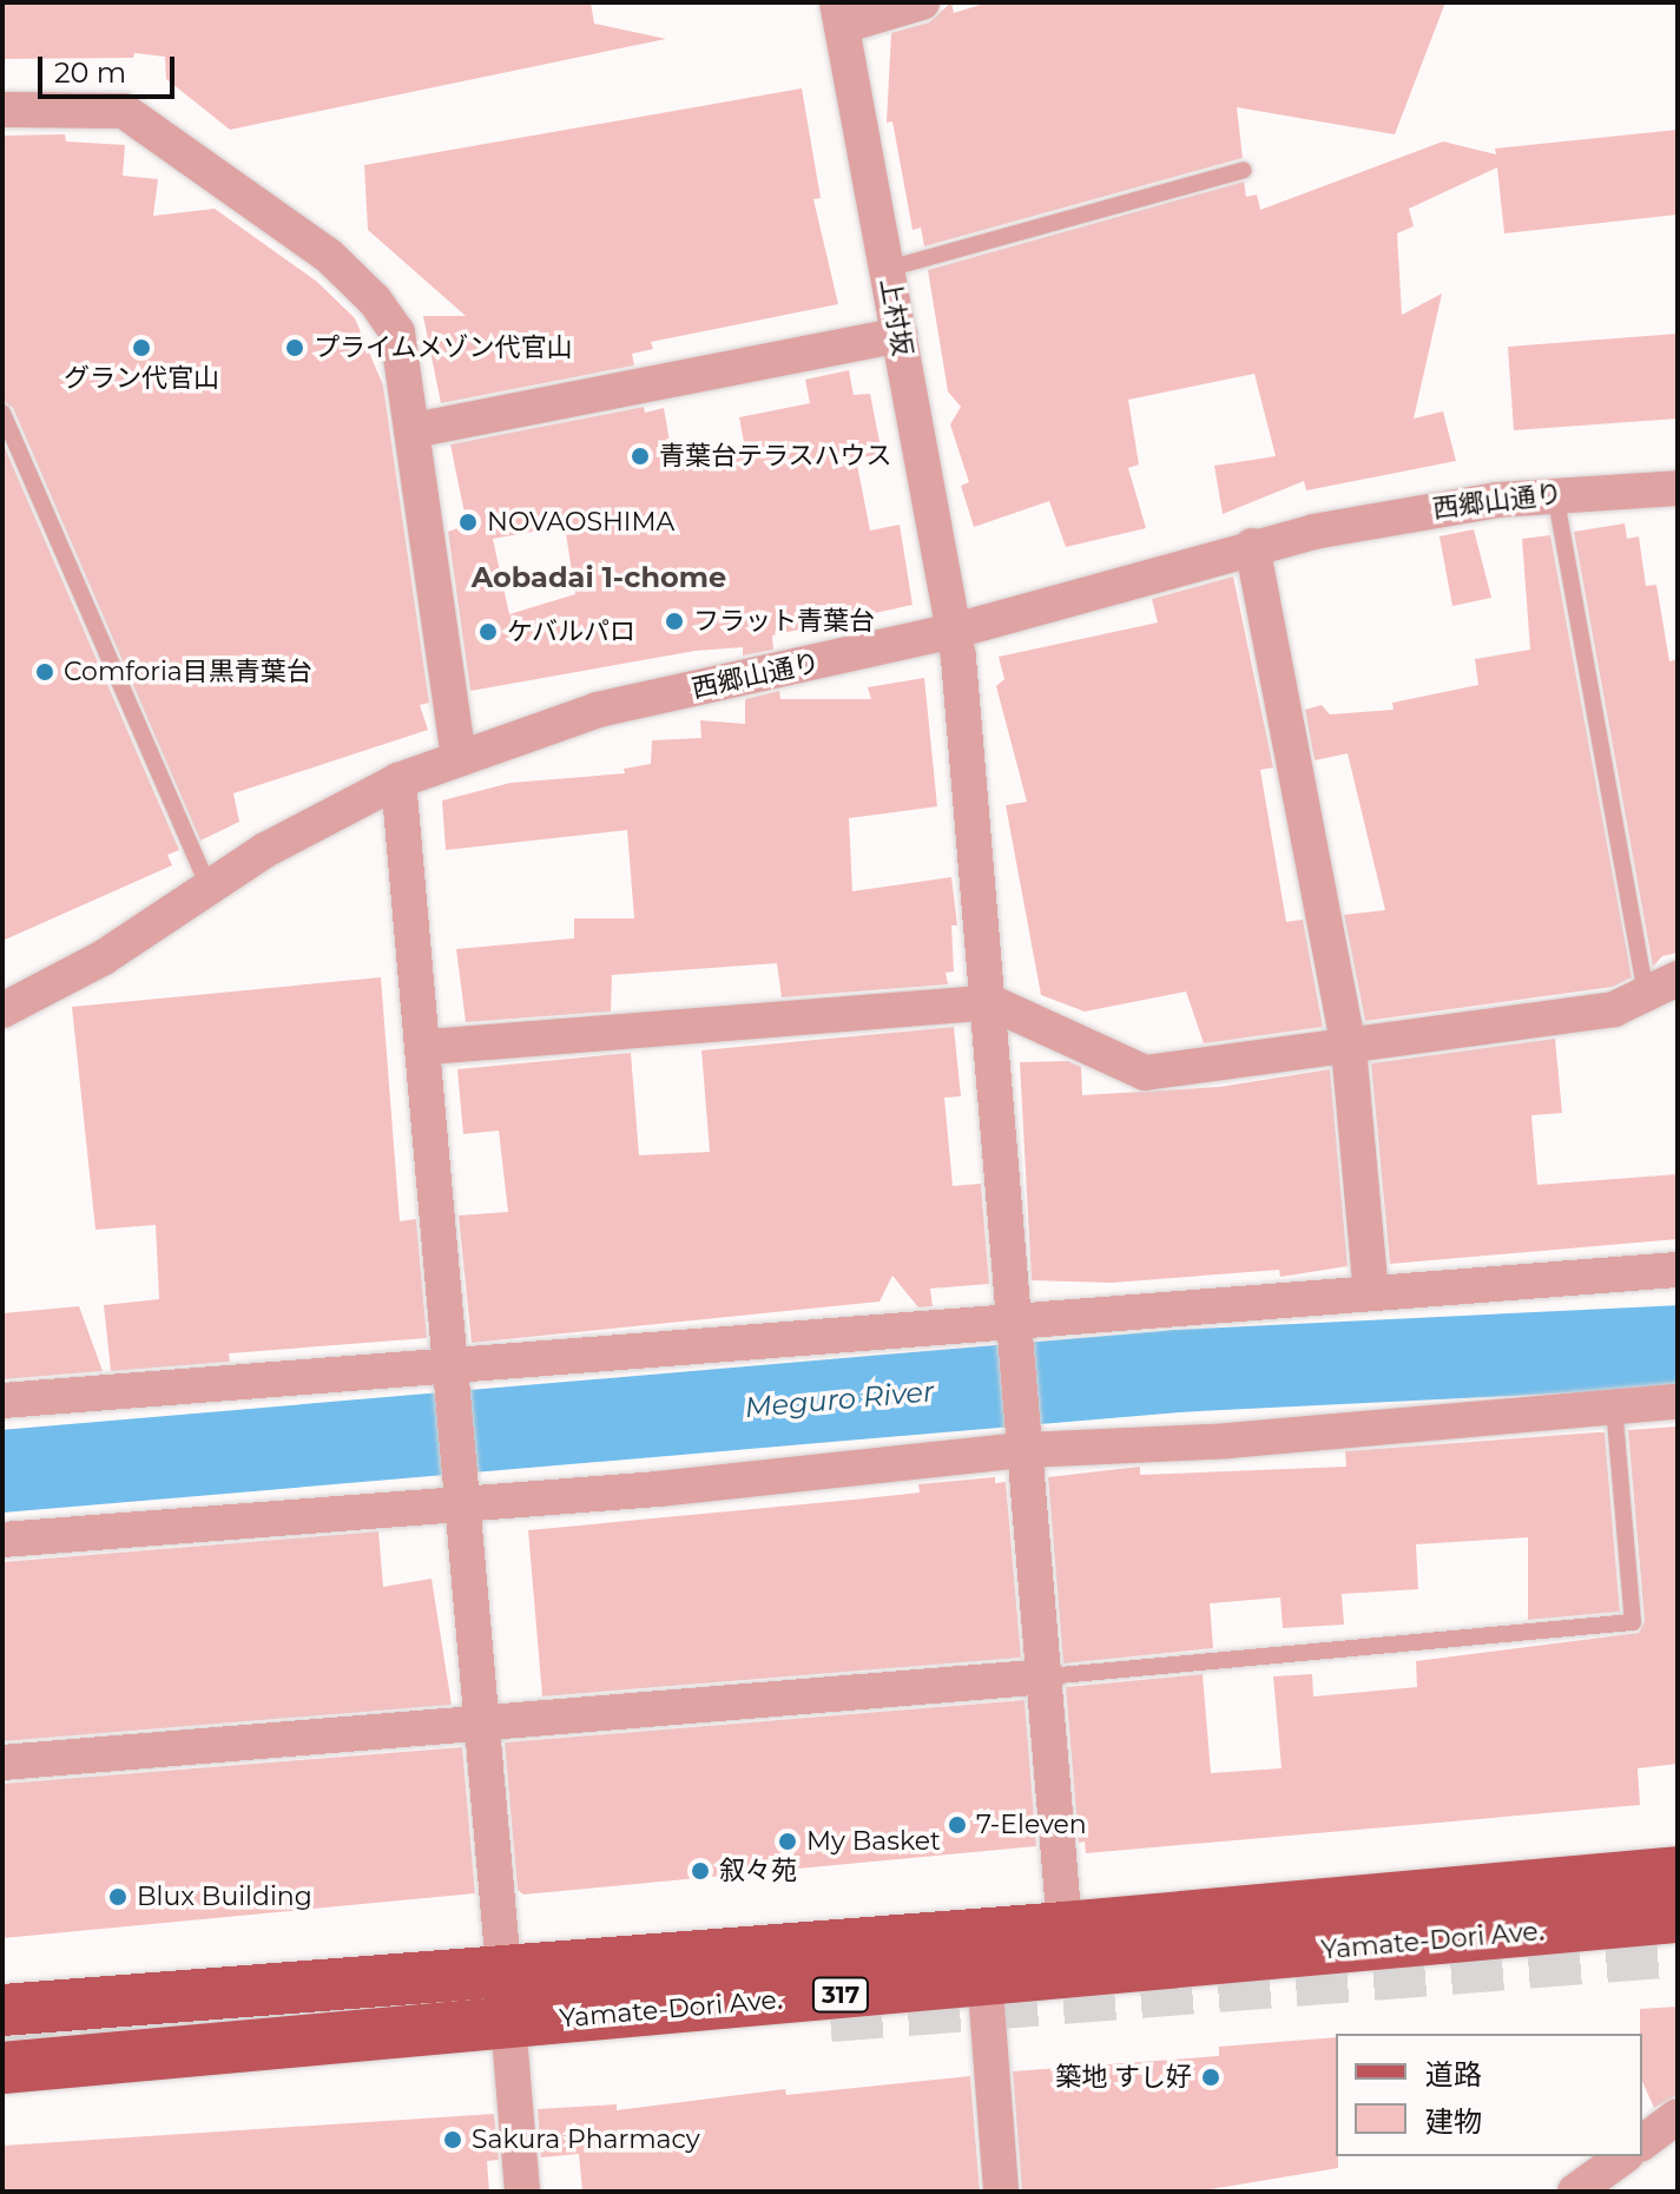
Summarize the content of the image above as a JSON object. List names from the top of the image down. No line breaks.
{"streets":{"main road":["Yamate-Dori Ave.","317"],"street":["上村坂","西郷山通り"]},"crossings":[["上村坂","西郷山通り"],["上村坂","Yamate-Dori Ave."]],"districts":["Aobadai 1-chome"],"water":["Meguro River"],"places":["グラン代官山","プライムメゾン代官山","青葉台テラスハウス","NOVAOSHIMA","フラット青葉台","ケバルパロ","Comforia目黒青葉台","7-Eleven","My Basket","叙々苑","Blux Building","築地 すし好","Sakura Pharmacy"],"legend":["道路","建物"],"scale_bar":"20 m"}
